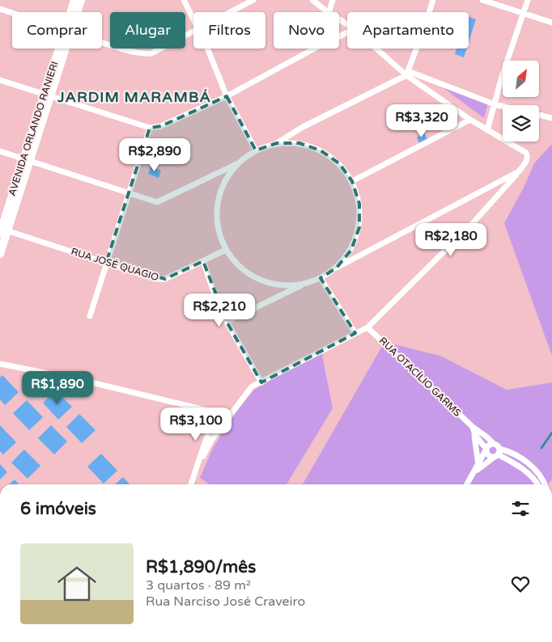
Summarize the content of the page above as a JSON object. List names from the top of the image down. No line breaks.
{"streets":{"main road":["AVENIDA ORLANDO RANIERI"],"street":["RUA JOSÉ QUAGIO","RUA OTACÍLIO GARMS"]},"crossings":[["AVENIDA ORLANDO RANIERI","RUA JOSÉ QUAGIO"]],"districts":["JARDIM MARAMBÁ"],"north":"top right","page":{"chip":["Comprar","Alugar","Filtros","Novo","Apartamento"],"price":["R$3,320","R$2,890","R$2,180","R$2,210","R$1,890","R$3,100"],"heading":"6 imóveis","list":[{"name":"R$1,890/mês","note":"3 quartos · 89 m² · Rua Narciso José Craveiro"}]}}
